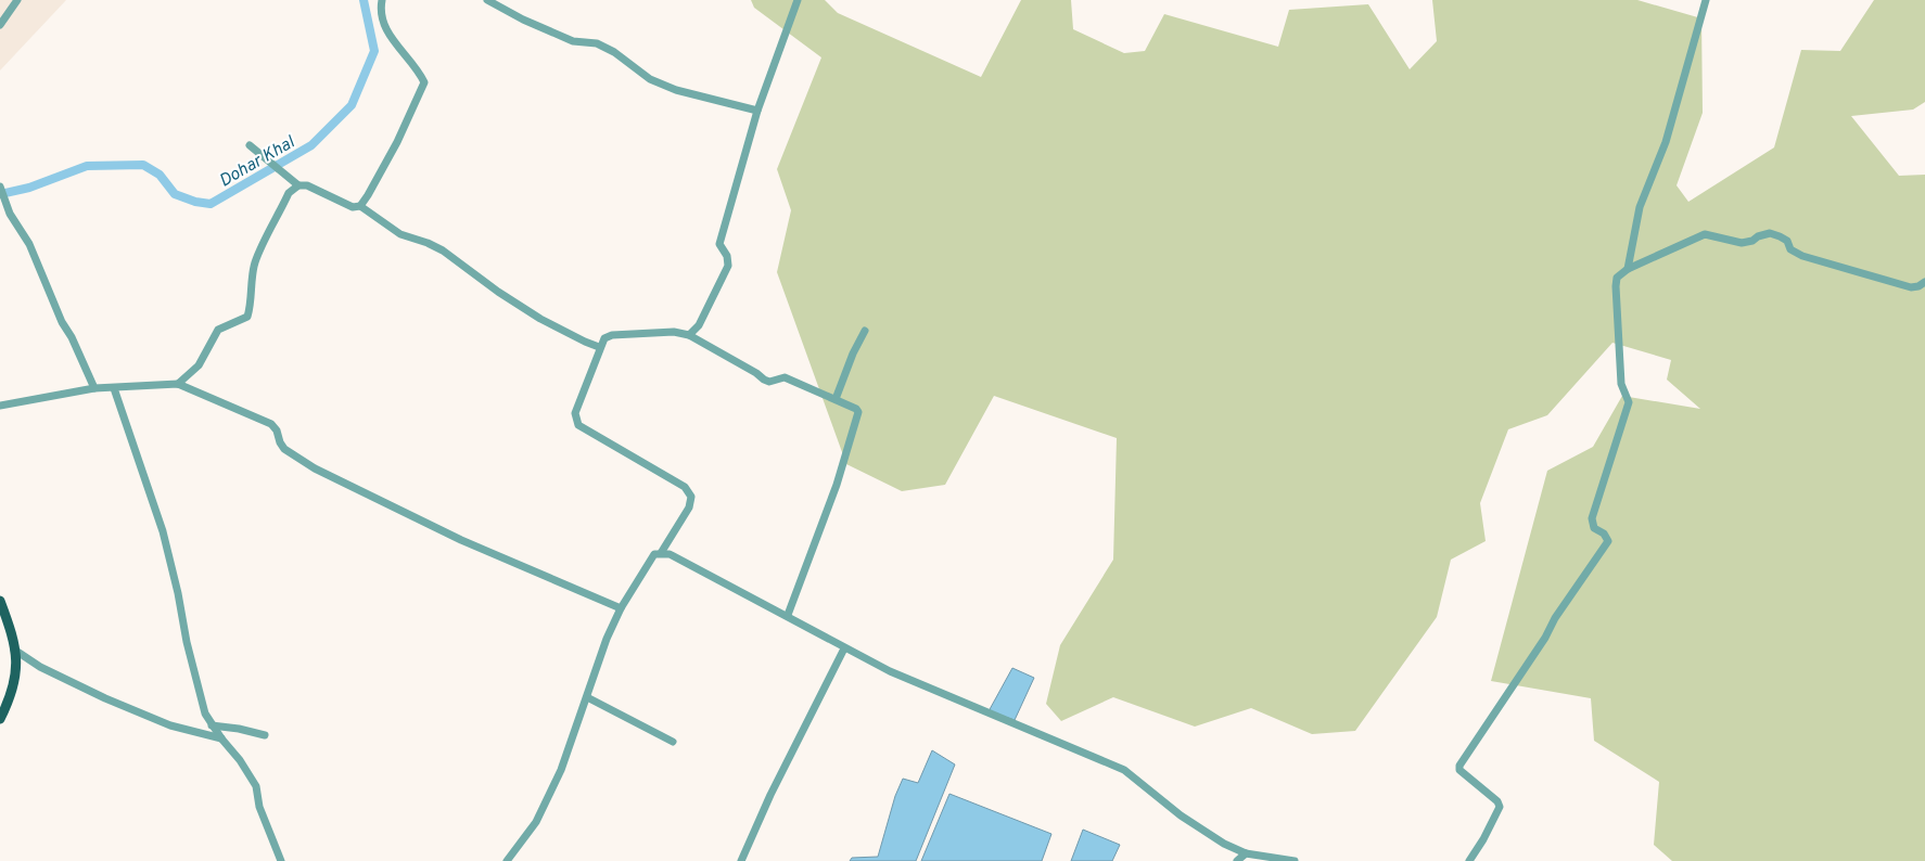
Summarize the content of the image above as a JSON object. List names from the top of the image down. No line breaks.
{"water":["Dohar Khal"]}
